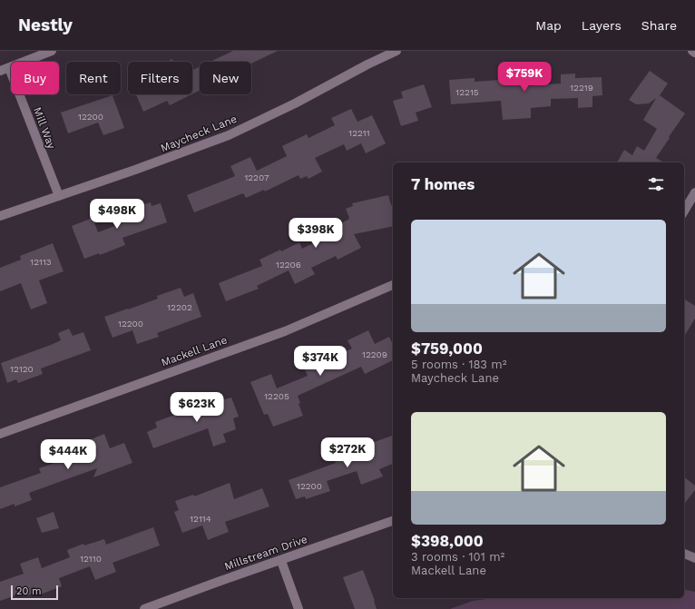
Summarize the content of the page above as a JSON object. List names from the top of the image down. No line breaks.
{"streets":{"street":["Mill Way","Maycheck Lane","Mackell Lane","Millstream Drive"]},"crossings":[["Mill Way","Maycheck Lane"]],"house_numbers":["12219","12215","12200","12211","12207","12113","12206","12202","12200","12209","12120","12205","12200","12114","12110"],"scale_bar":"20 m","page":{"header":"Nestly","nav":["Map","Layers","Share"],"price":["$759K","$498K","$398K","$374K","$623K","$272K","$444K"],"chip":["Buy","Rent","Filters","New"],"heading":"7 homes","list":[{"name":"$759,000","note":"5 rooms · 183 m² · Maycheck Lane"},{"name":"$398,000","note":"3 rooms · 101 m² · Mackell Lane"}],"scale":"20 m"}}
